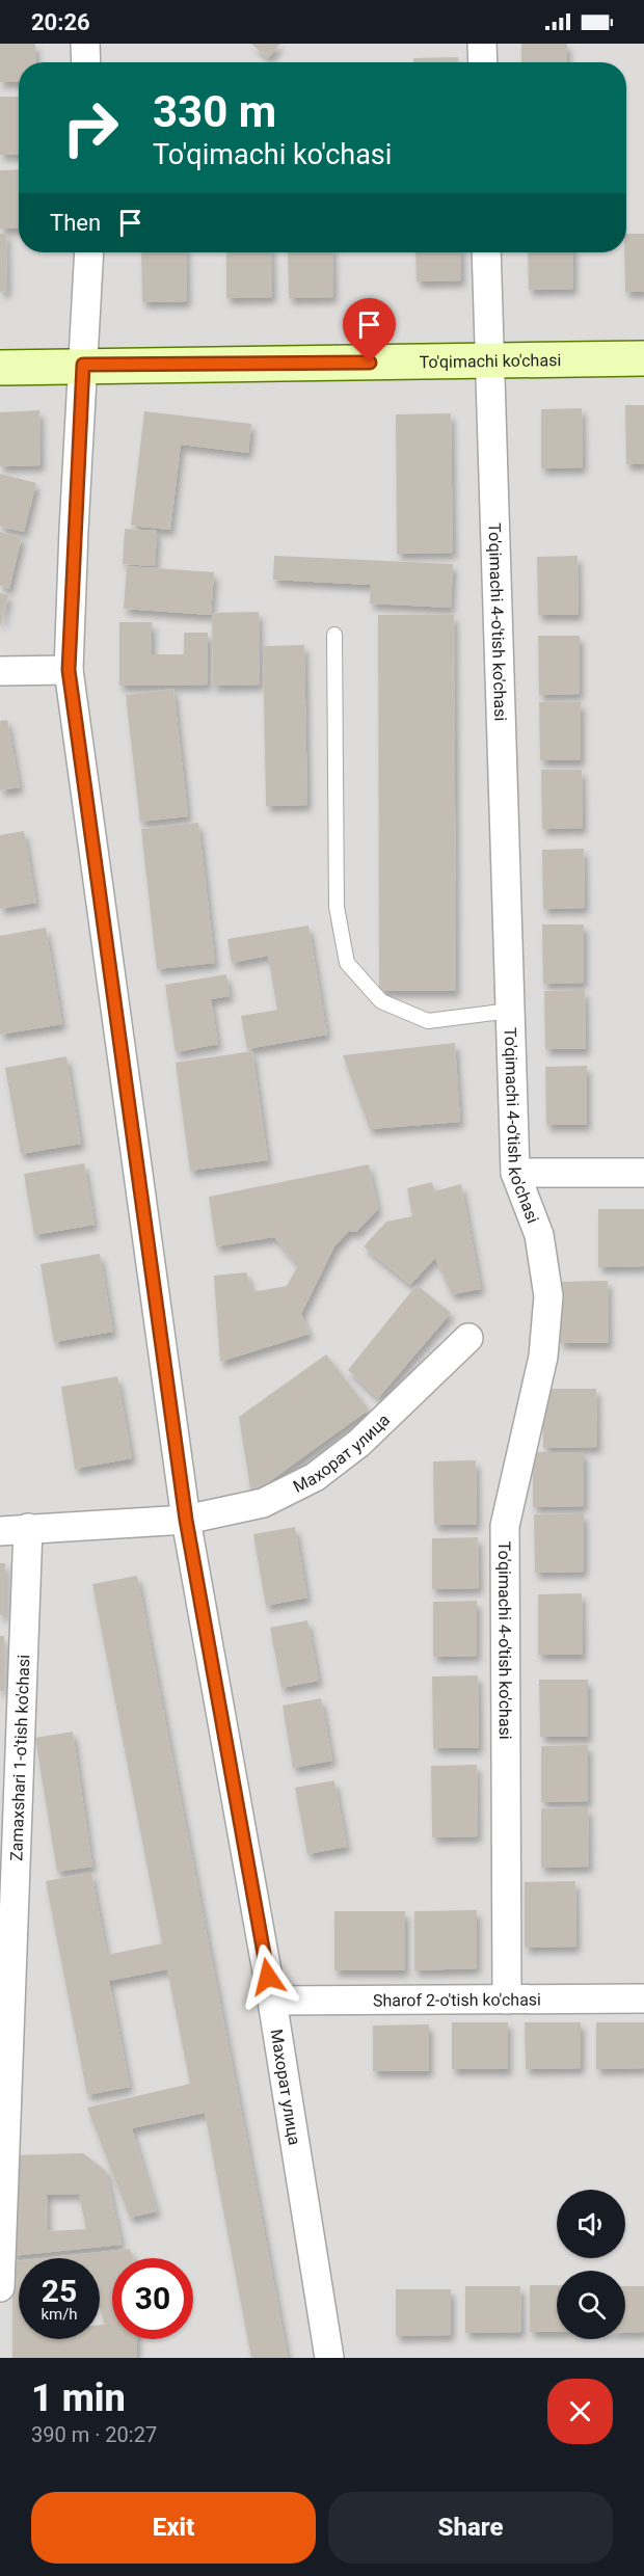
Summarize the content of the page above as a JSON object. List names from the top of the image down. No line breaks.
{"streets":{"main road":["To'qimachi ko'chasi"],"street":["To'qimachi 4-o'tish ko'chasi","Махорат улица","Zamaxshari 1-o'tish ko'chasi","Sharof 2-o'tish ko'chasi"]},"crossings":[["To'qimachi ko'chasi","To'qimachi 4-o'tish ko'chasi"],["To'qimachi ko'chasi","Махорат улица"],["To'qimachi 4-o'tish ko'chasi","Sharof 2-o'tish ko'chasi"],["Махорат улица","Zamaxshari 1-o'tish ko'chasi"],["Махорат улица","Sharof 2-o'tish ko'chasi"]],"page":{"status":"20:26","turn":["330 m","To'qimachi ko'chasi"],"then":"Then","speed":"25 km/h","limit":"30","heading":["1 min","390 m · 20:27"],"buttons":["Exit","Share"]}}
